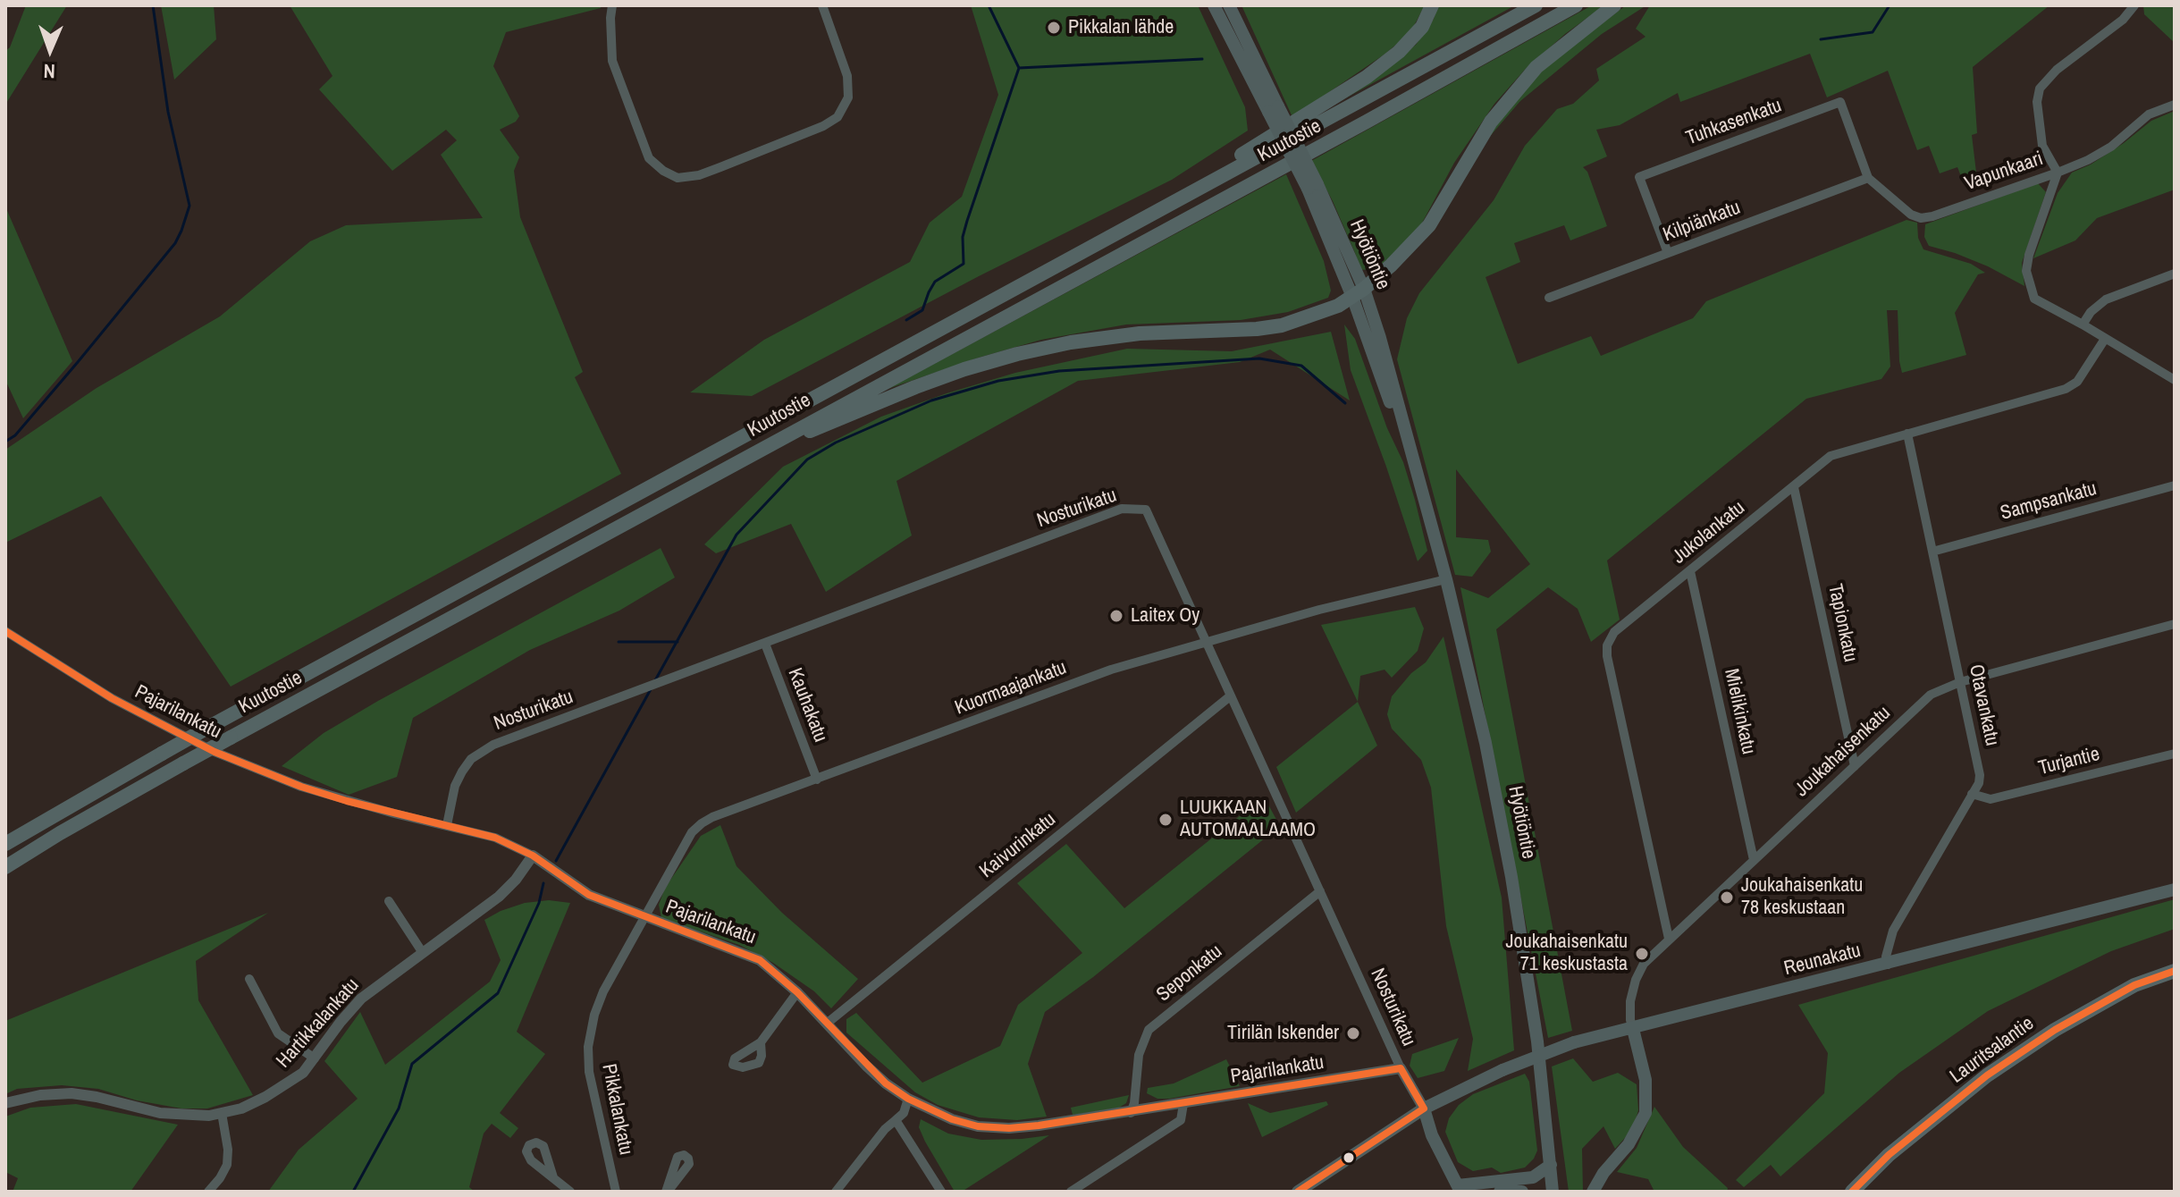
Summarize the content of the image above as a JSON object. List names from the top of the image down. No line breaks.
{"streets":{"highway":["Kuutostie"],"main road":["Hyötiöntie","Reunakatu","Lauritsalantie"],"street":["Tuhkasenkatu","Vapunkaari","Kilpiänkatu","Sampsankatu","Nosturikatu","Jukolankatu","Tapionkatu","Kuormaajankatu","Kauhakatu","Otavankatu","Mielikinkatu","Pajarilankatu","Joukahaisenkatu","Turjantie","Kaivurinkatu","Seponkatu","Hartikkalankatu","Pikkalankatu"]},"crossings":[["Tuhkasenkatu","Vapunkaari"],["Tuhkasenkatu","Kilpiänkatu"],["Vapunkaari","Kilpiänkatu"],["Hyötiöntie","Kuormaajankatu"],["Sampsankatu","Otavankatu"],["Nosturikatu","Kuormaajankatu"],["Nosturikatu","Kauhakatu"],["Nosturikatu","Pajarilankatu"],["Nosturikatu","Kaivurinkatu"],["Nosturikatu","Reunakatu"],["Nosturikatu","Seponkatu"],["Jukolankatu","Tapionkatu"],["Jukolankatu","Otavankatu"],["Jukolankatu","Mielikinkatu"],["Jukolankatu","Joukahaisenkatu"],["Tapionkatu","Joukahaisenkatu"],["Kuormaajankatu","Kauhakatu"],["Kuormaajankatu","Pajarilankatu"],["Kuormaajankatu","Pikkalankatu"],["Otavankatu","Joukahaisenkatu"],["Otavankatu","Turjantie"],["Otavankatu","Reunakatu"],["Mielikinkatu","Joukahaisenkatu"],["Pajarilankatu","Kaivurinkatu"],["Pajarilankatu","Seponkatu"],["Pajarilankatu","Hartikkalankatu"],["Pajarilankatu","Pikkalankatu"],["Joukahaisenkatu","Reunakatu"]],"places":["Pikkalan lähde","Laitex Oy","LUUKKAAN AUTOMAALAAMO","Joukahaisenkatu 78 keskustaan","Joukahaisenkatu 71 keskustasta","Tirilän Iskender"],"north":"bottom"}
